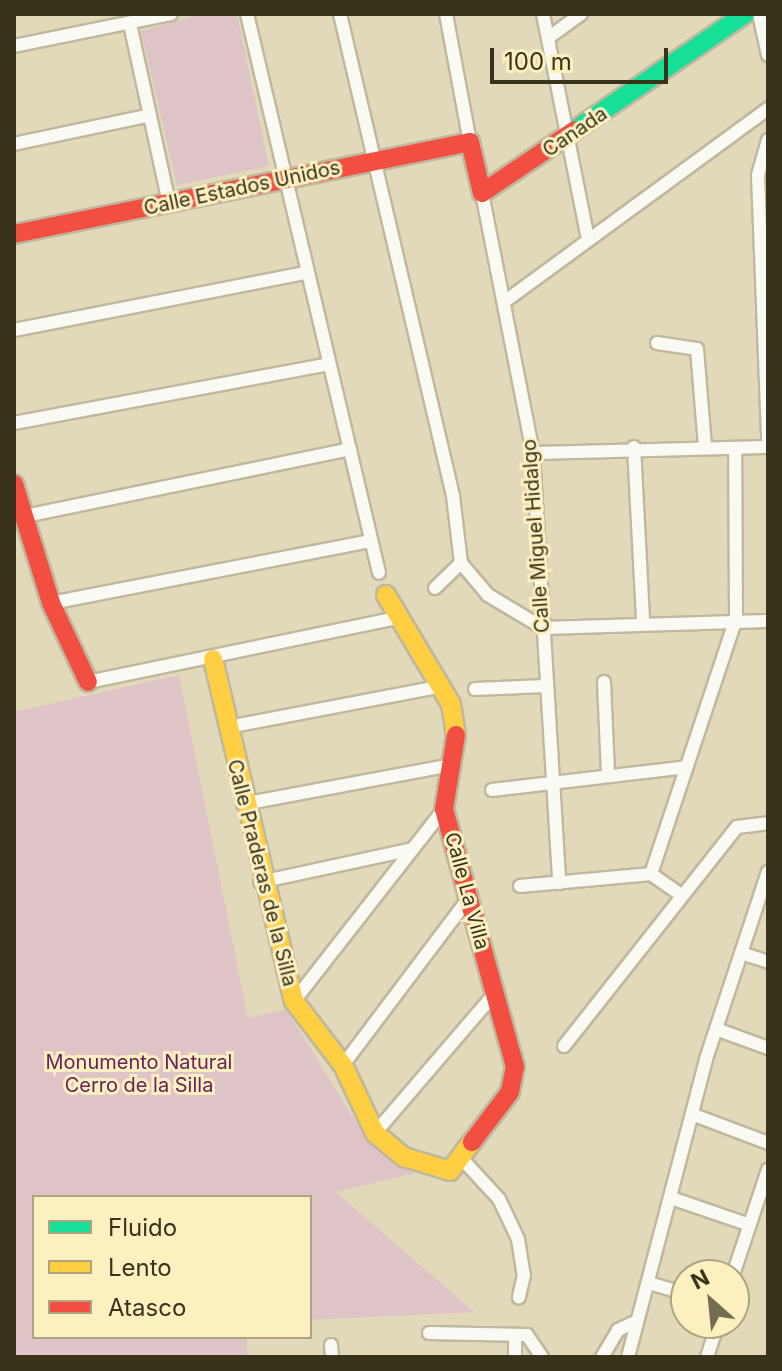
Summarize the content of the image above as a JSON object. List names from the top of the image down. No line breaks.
{"streets":{"street":["Canada","Calle Estados Unidos","Calle Miguel Hidalgo","Calle Praderas de la Silla","Calle La Villa"]},"crossings":[["Canada","Calle Miguel Hidalgo"]],"parks":["Monumento Natural Cerro de la Silla"],"legend":["Fluido","Lento","Atasco"],"scale_bar":"100 m","north":"top left"}
